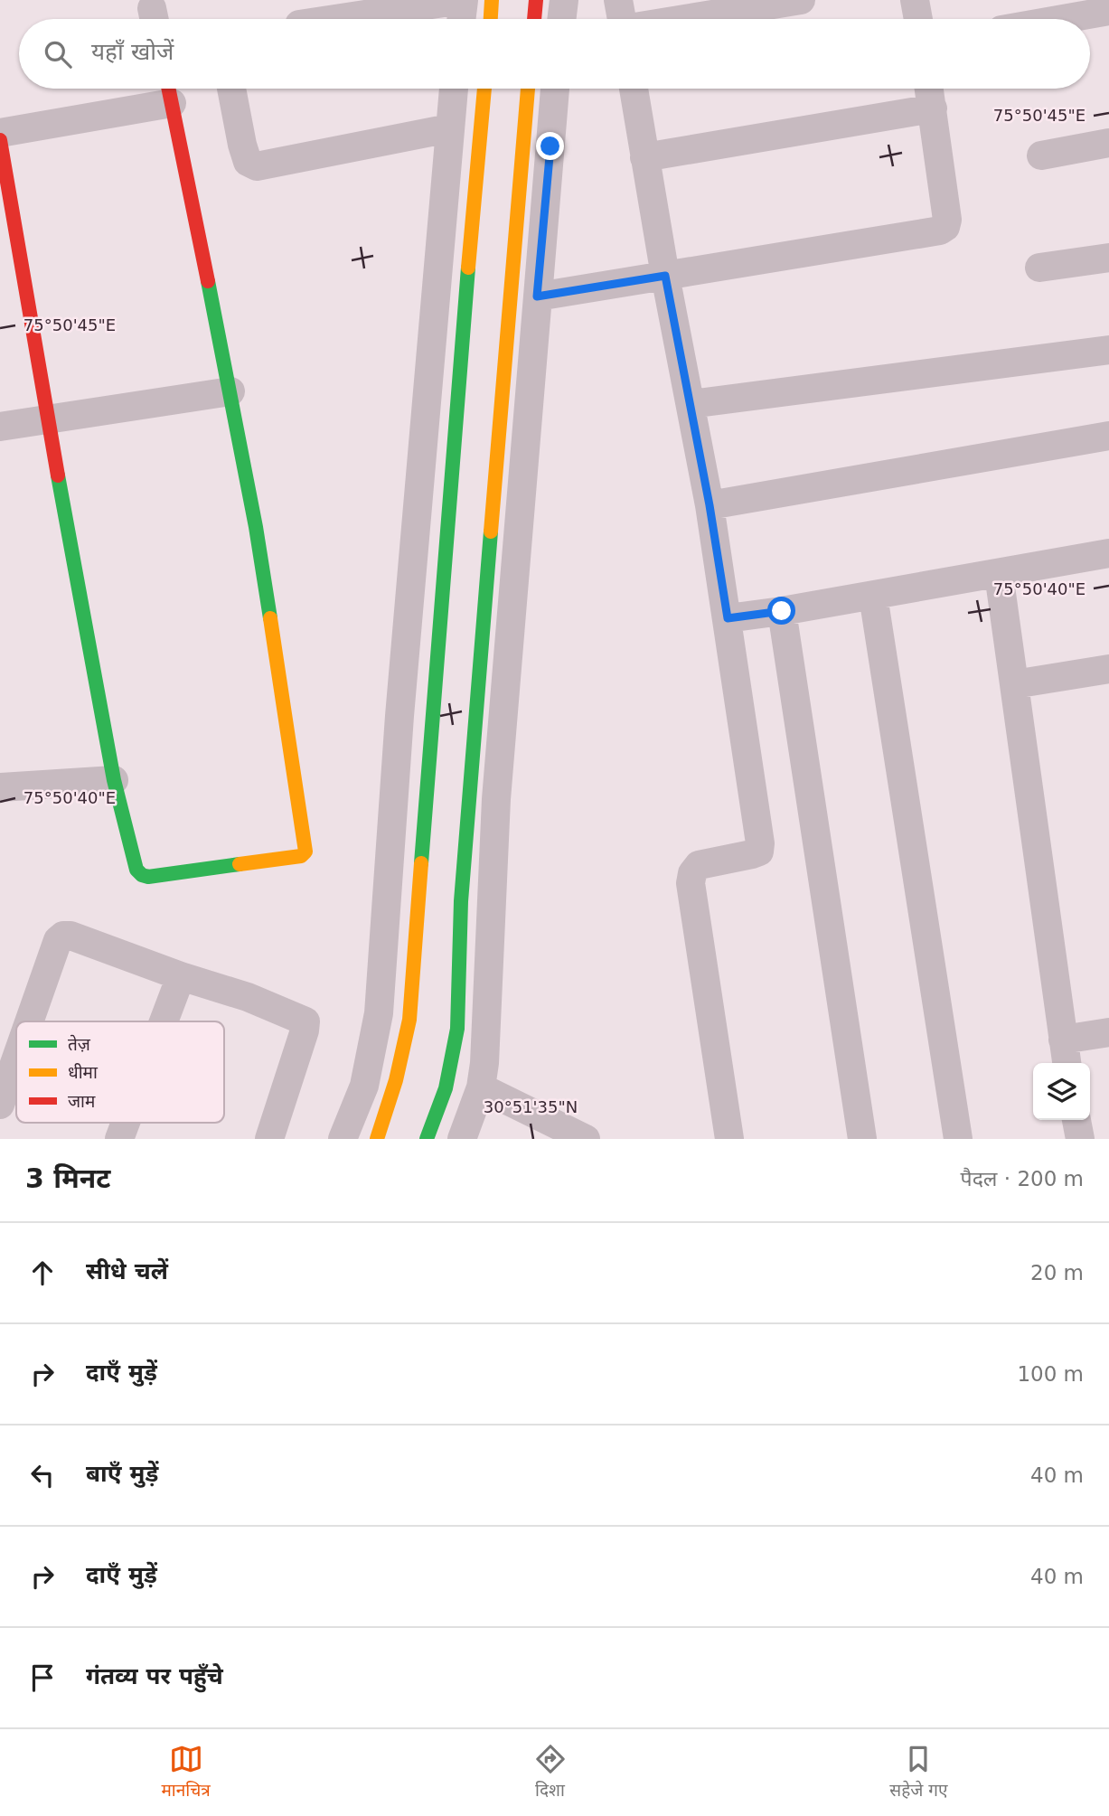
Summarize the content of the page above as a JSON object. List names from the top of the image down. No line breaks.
{"legend":["तेज़","धीमा","जाम"],"page":{"search":"यहाँ खोजें","heading":["3 मिनट","पैदल · 200 m"],"list":[["सीधे चलें","20 m"],["दाएँ मुड़ें","100 m"],["बाएँ मुड़ें","40 m"],["दाएँ मुड़ें","40 m"],"गंतव्य पर पहुँचे"],"nav":["मानचित्र","दिशा","सहेजे गए"]},"coordinates":["75°50'45\"E","75°50'40\"E","30°51'35\"N"]}
